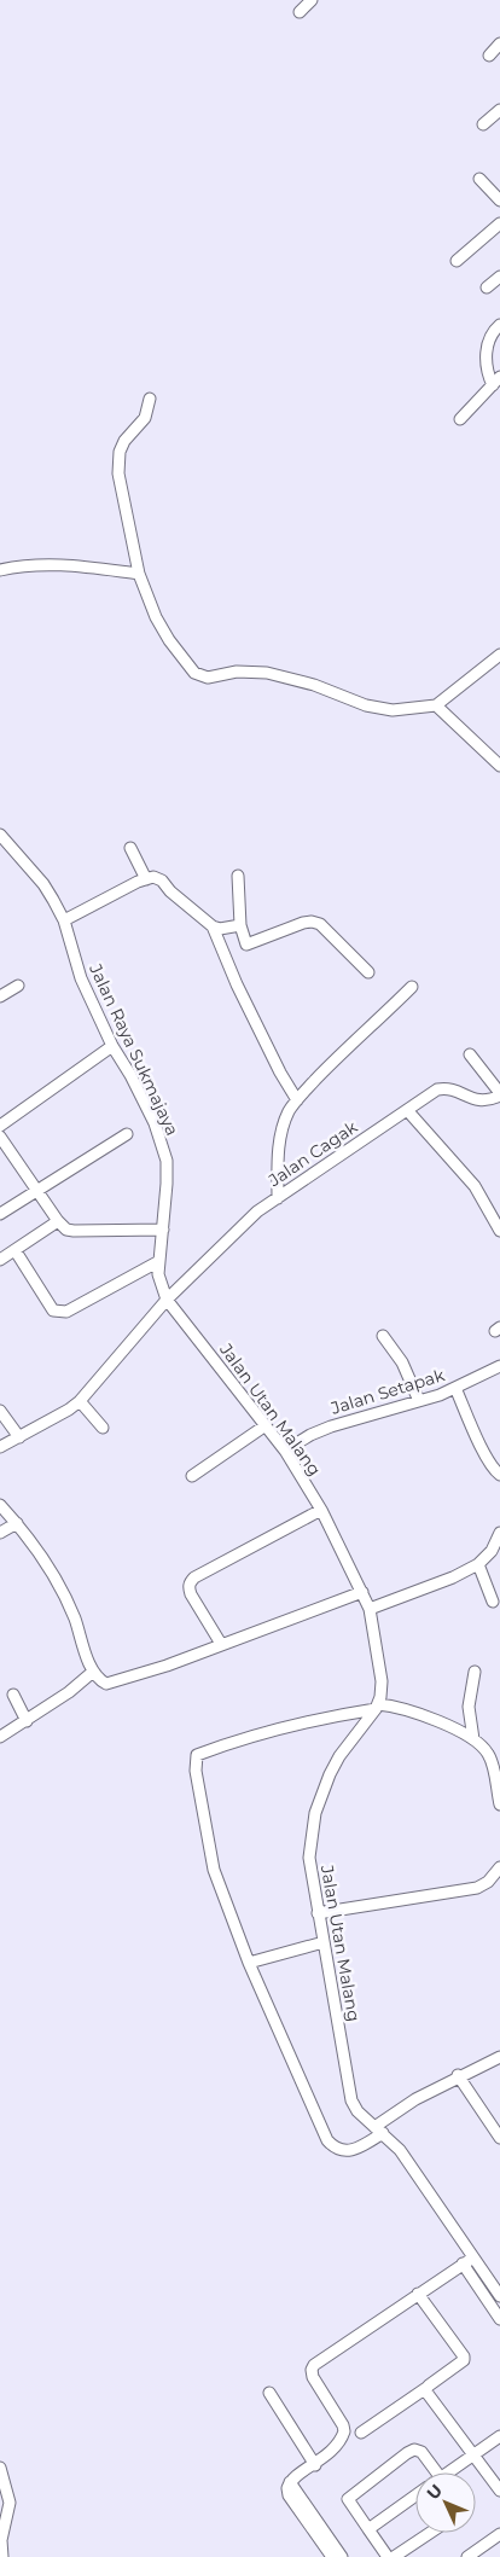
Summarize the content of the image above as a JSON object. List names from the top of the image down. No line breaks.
{"streets":{"street":["Jalan Raya Sukmajaya","Jalan Cagak","Jalan Setapak","Jalan Utan Malang"]},"crossings":[["Jalan Raya Sukmajaya","Jalan Cagak"],["Jalan Raya Sukmajaya","Jalan Utan Malang"],["Jalan Cagak","Jalan Utan Malang"],["Jalan Setapak","Jalan Utan Malang"]],"north":"top left"}
